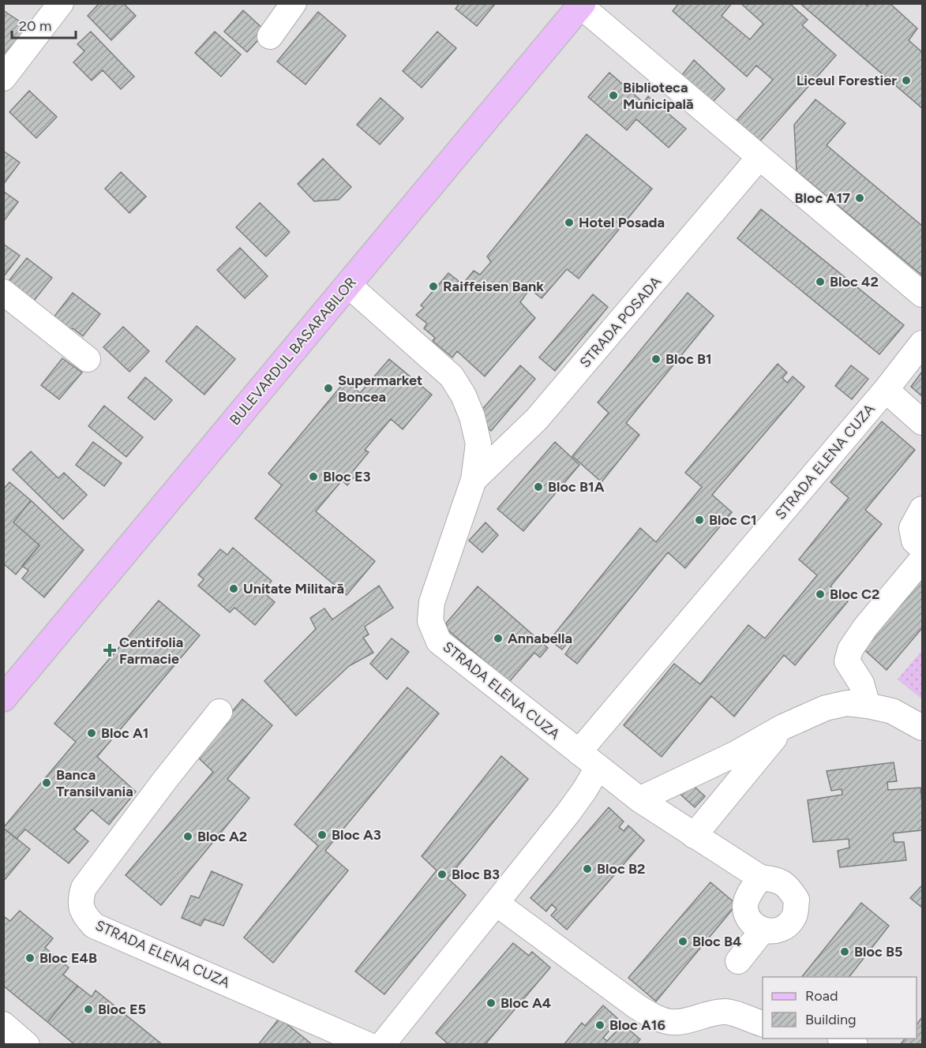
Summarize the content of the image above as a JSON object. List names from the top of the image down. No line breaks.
{"streets":{"main road":["BULEVARDUL BASARABILOR"],"street":["STRADA POSADA","STRADA ELENA CUZA"]},"crossings":[["STRADA POSADA","STRADA ELENA CUZA"],["BULEVARDUL BASARABILOR","STRADA ELENA CUZA"]],"places":{"other":["Liceul Forestier","Biblioteca Municipală","Bloc A17","Hotel Posada","Bloc 42","Raiffeisen Bank","Bloc B1","Supermarket Boncea","Bloc E3","Bloc B1A","Bloc C1","Unitate Militară","Bloc C2","Annabella","Bloc A1","Banca Transilvania","Bloc A3","Bloc A2","Bloc B2","Bloc B3","Bloc B4","Bloc B5","Bloc E4B","Bloc A4","Bloc E5","Bloc A16"],"health":["Centifolia Farmacie"]},"legend":["Road","Building"],"scale_bar":"20 m"}
